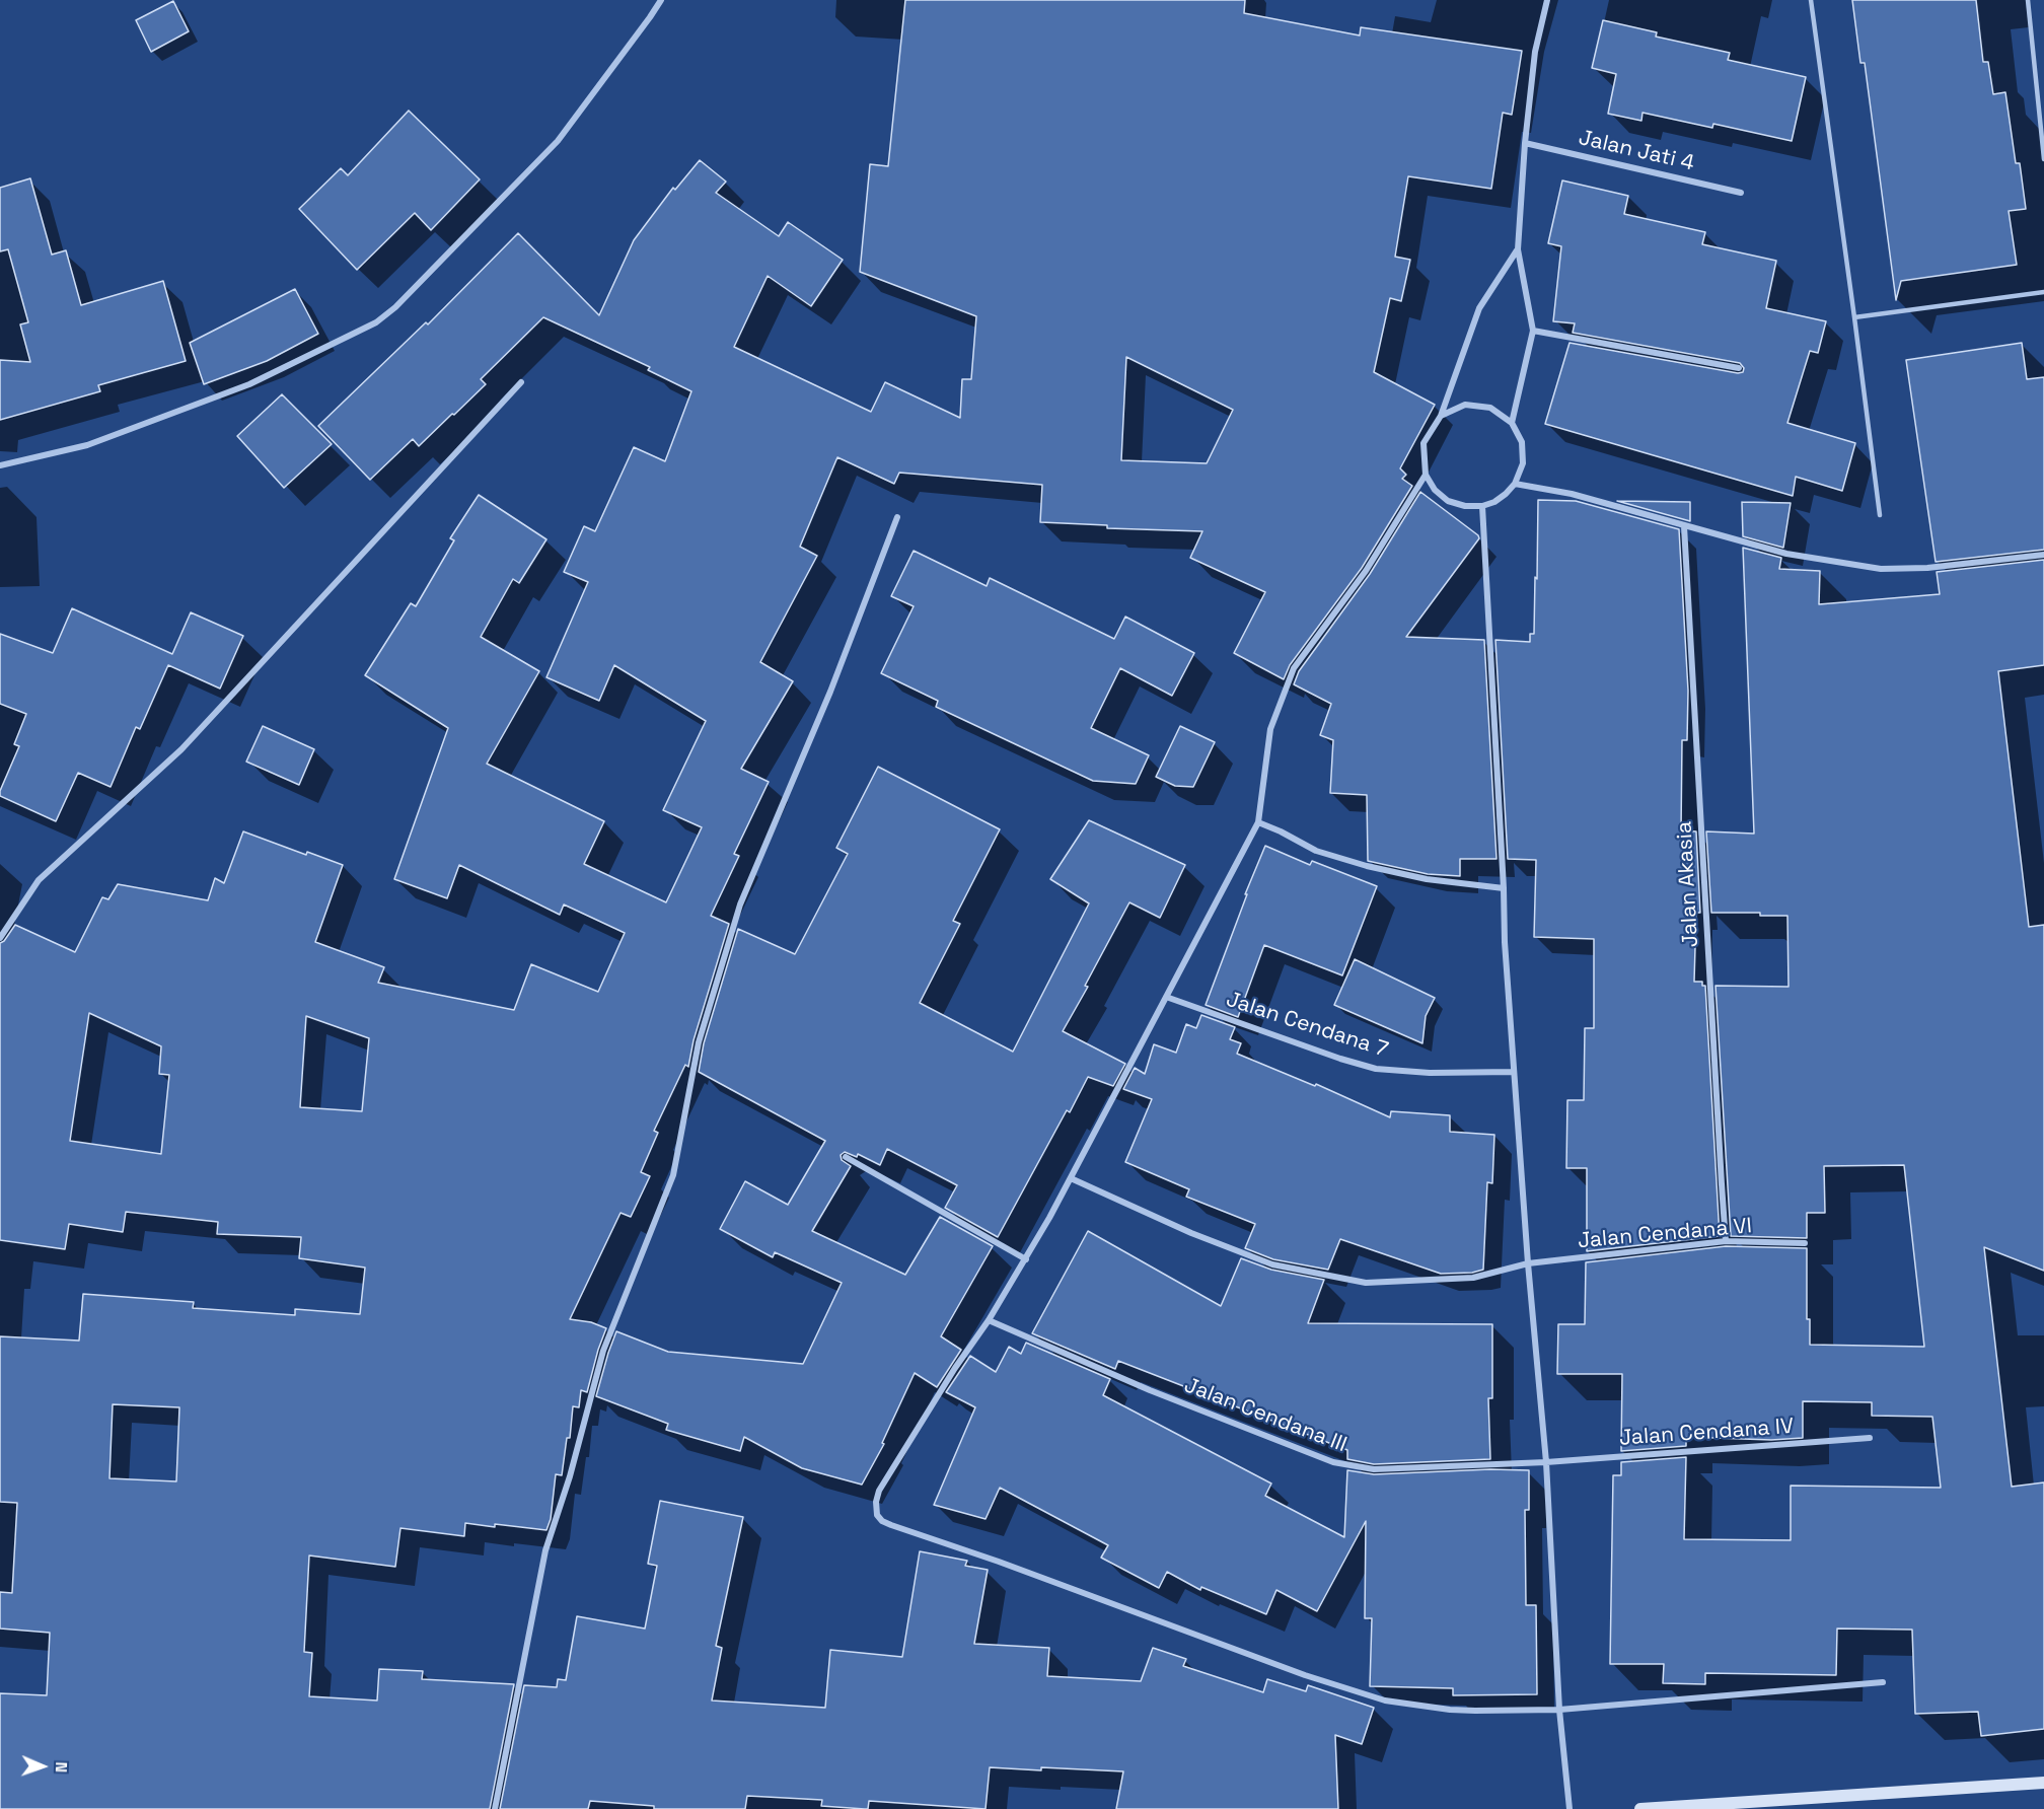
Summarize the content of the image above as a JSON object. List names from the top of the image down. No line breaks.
{"streets":{"street":["Jalan Jati 4","Jalan Akasia","Jalan Cendana 7","Jalan Cendana VI","Jalan Cendana III","Jalan Cendana IV"]},"crossings":[["Jalan Akasia","Jalan Cendana VI"],["Jalan Cendana III","Jalan Cendana IV"]],"north":"right"}
